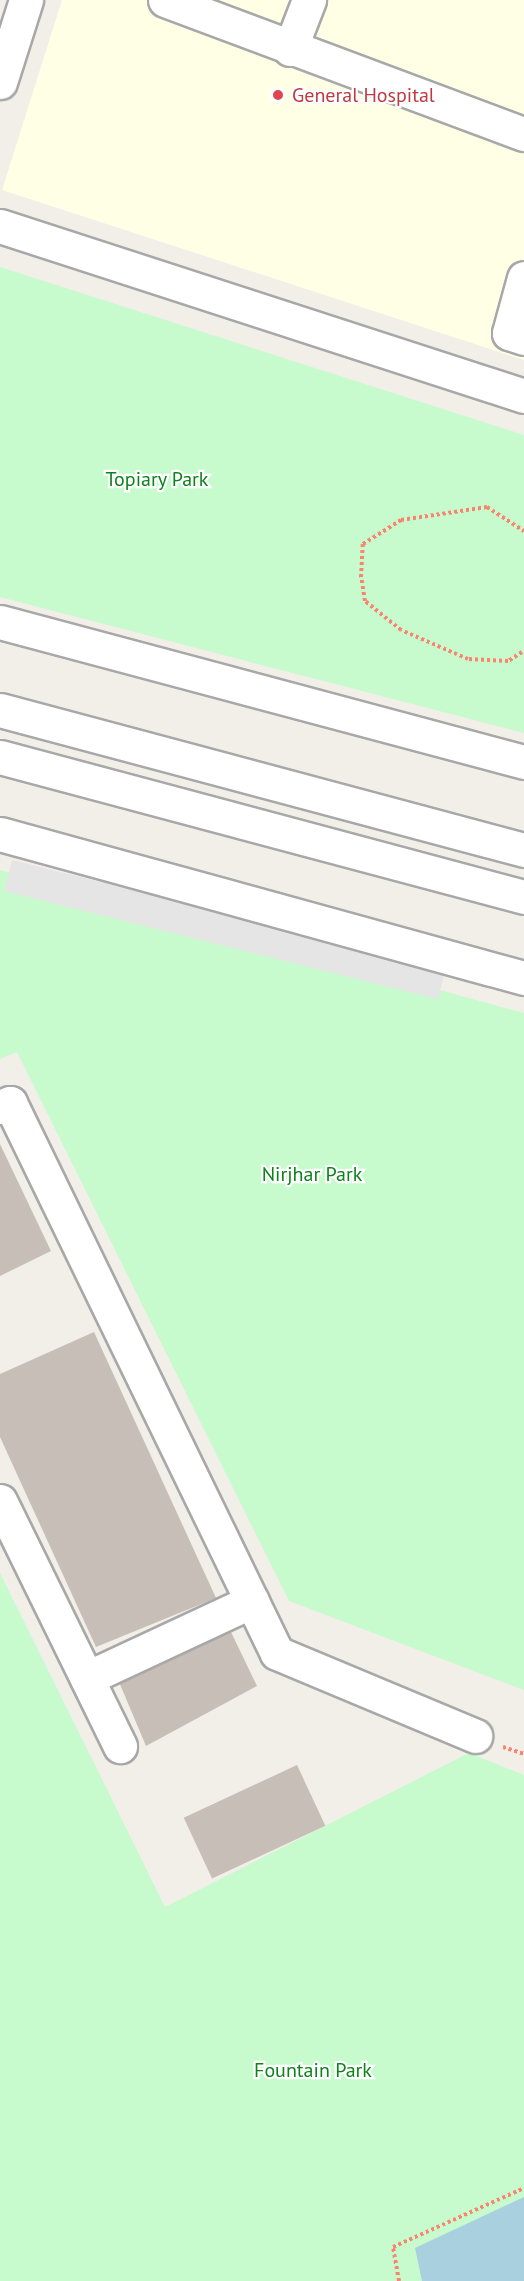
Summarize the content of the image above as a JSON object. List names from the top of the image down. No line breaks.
{"parks":["Topiary Park","Nirjhar Park","Fountain Park"],"places":["General Hospital"]}
